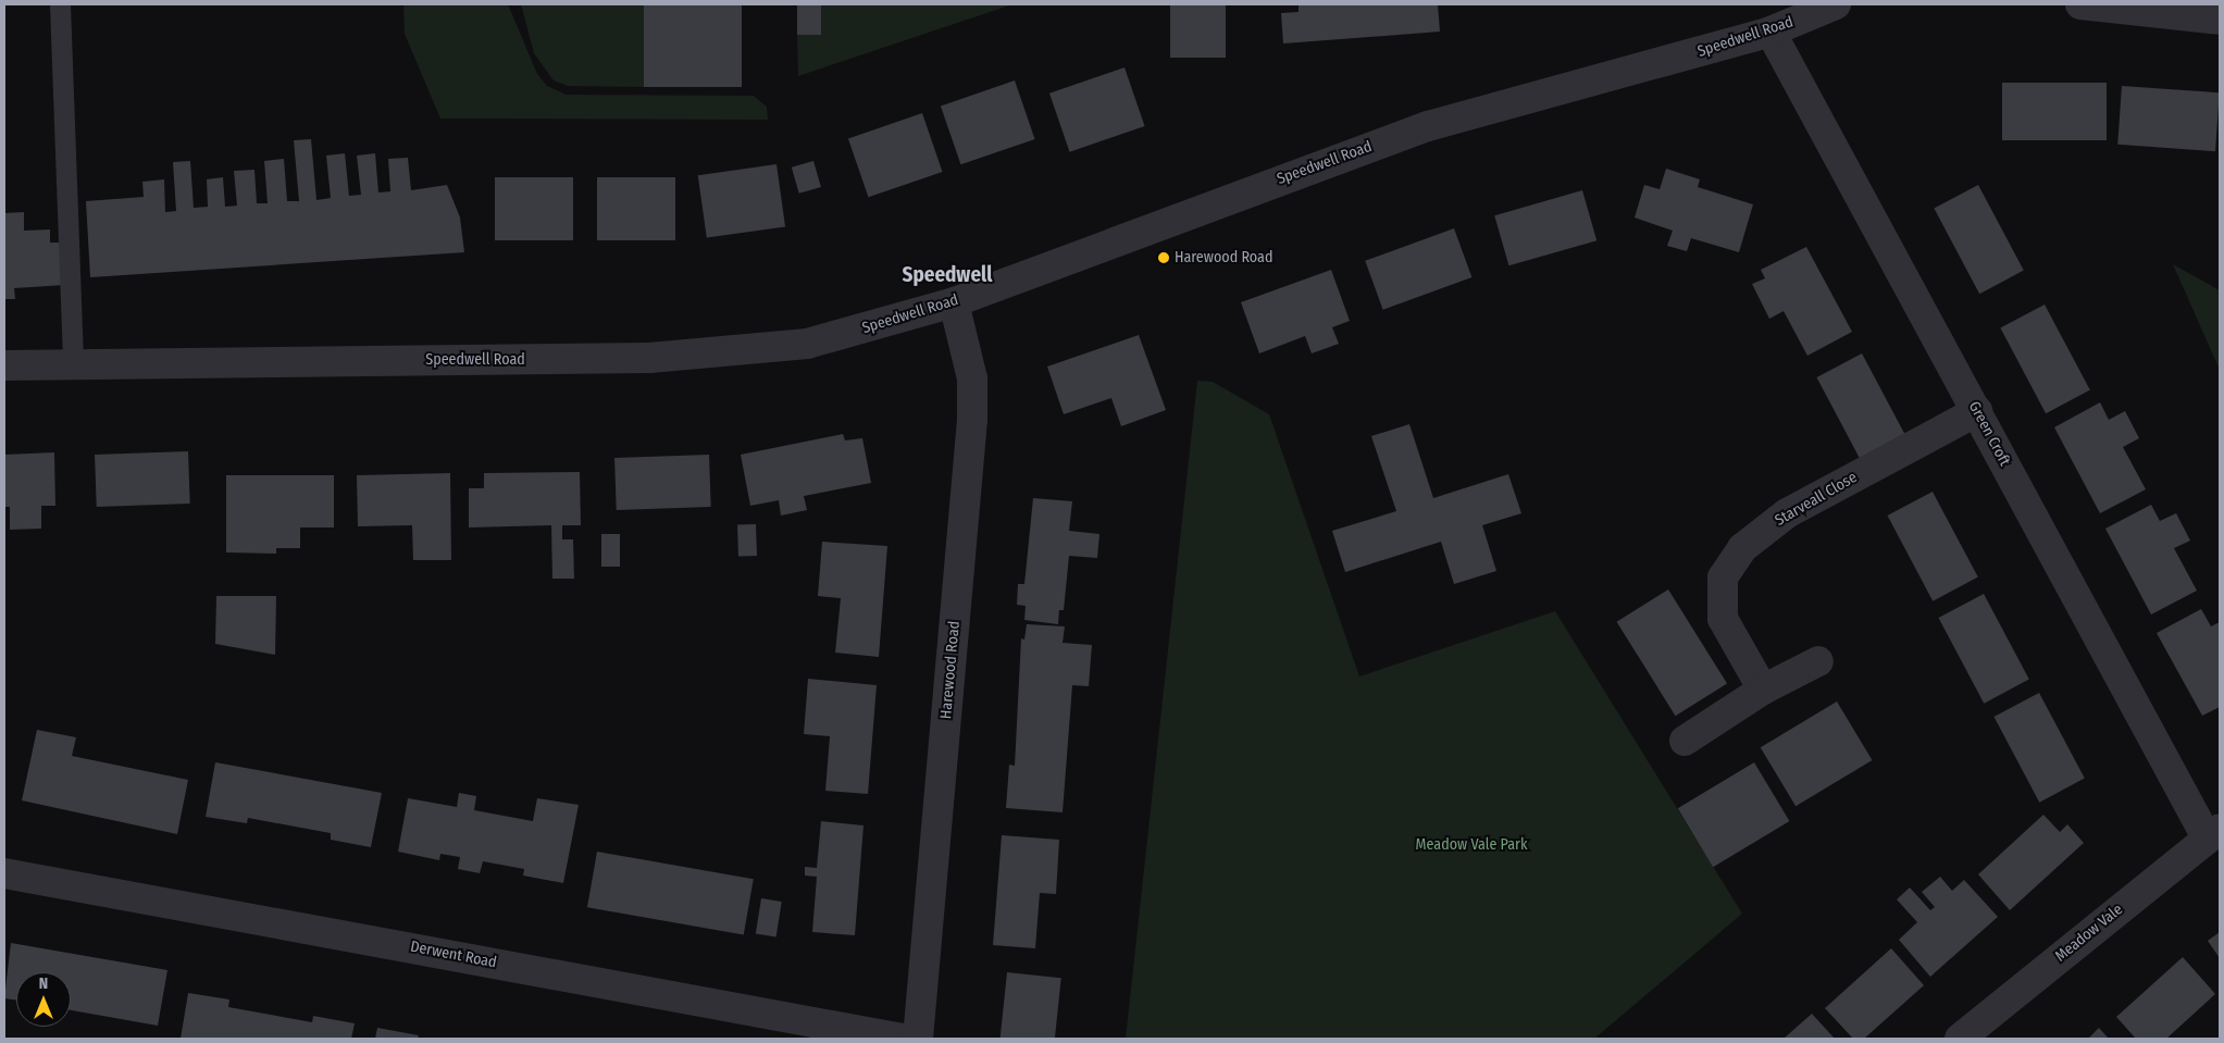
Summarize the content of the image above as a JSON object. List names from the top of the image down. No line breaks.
{"streets":{"street":["Speedwell Road","Green Croft","Starveall Close","Harewood Road","Meadow Vale","Derwent Road"]},"crossings":[["Speedwell Road","Green Croft"],["Speedwell Road","Harewood Road"],["Green Croft","Starveall Close"],["Green Croft","Meadow Vale"]],"districts":["Speedwell"],"parks":["Meadow Vale Park"],"places":["Harewood Road"],"north":"top"}
